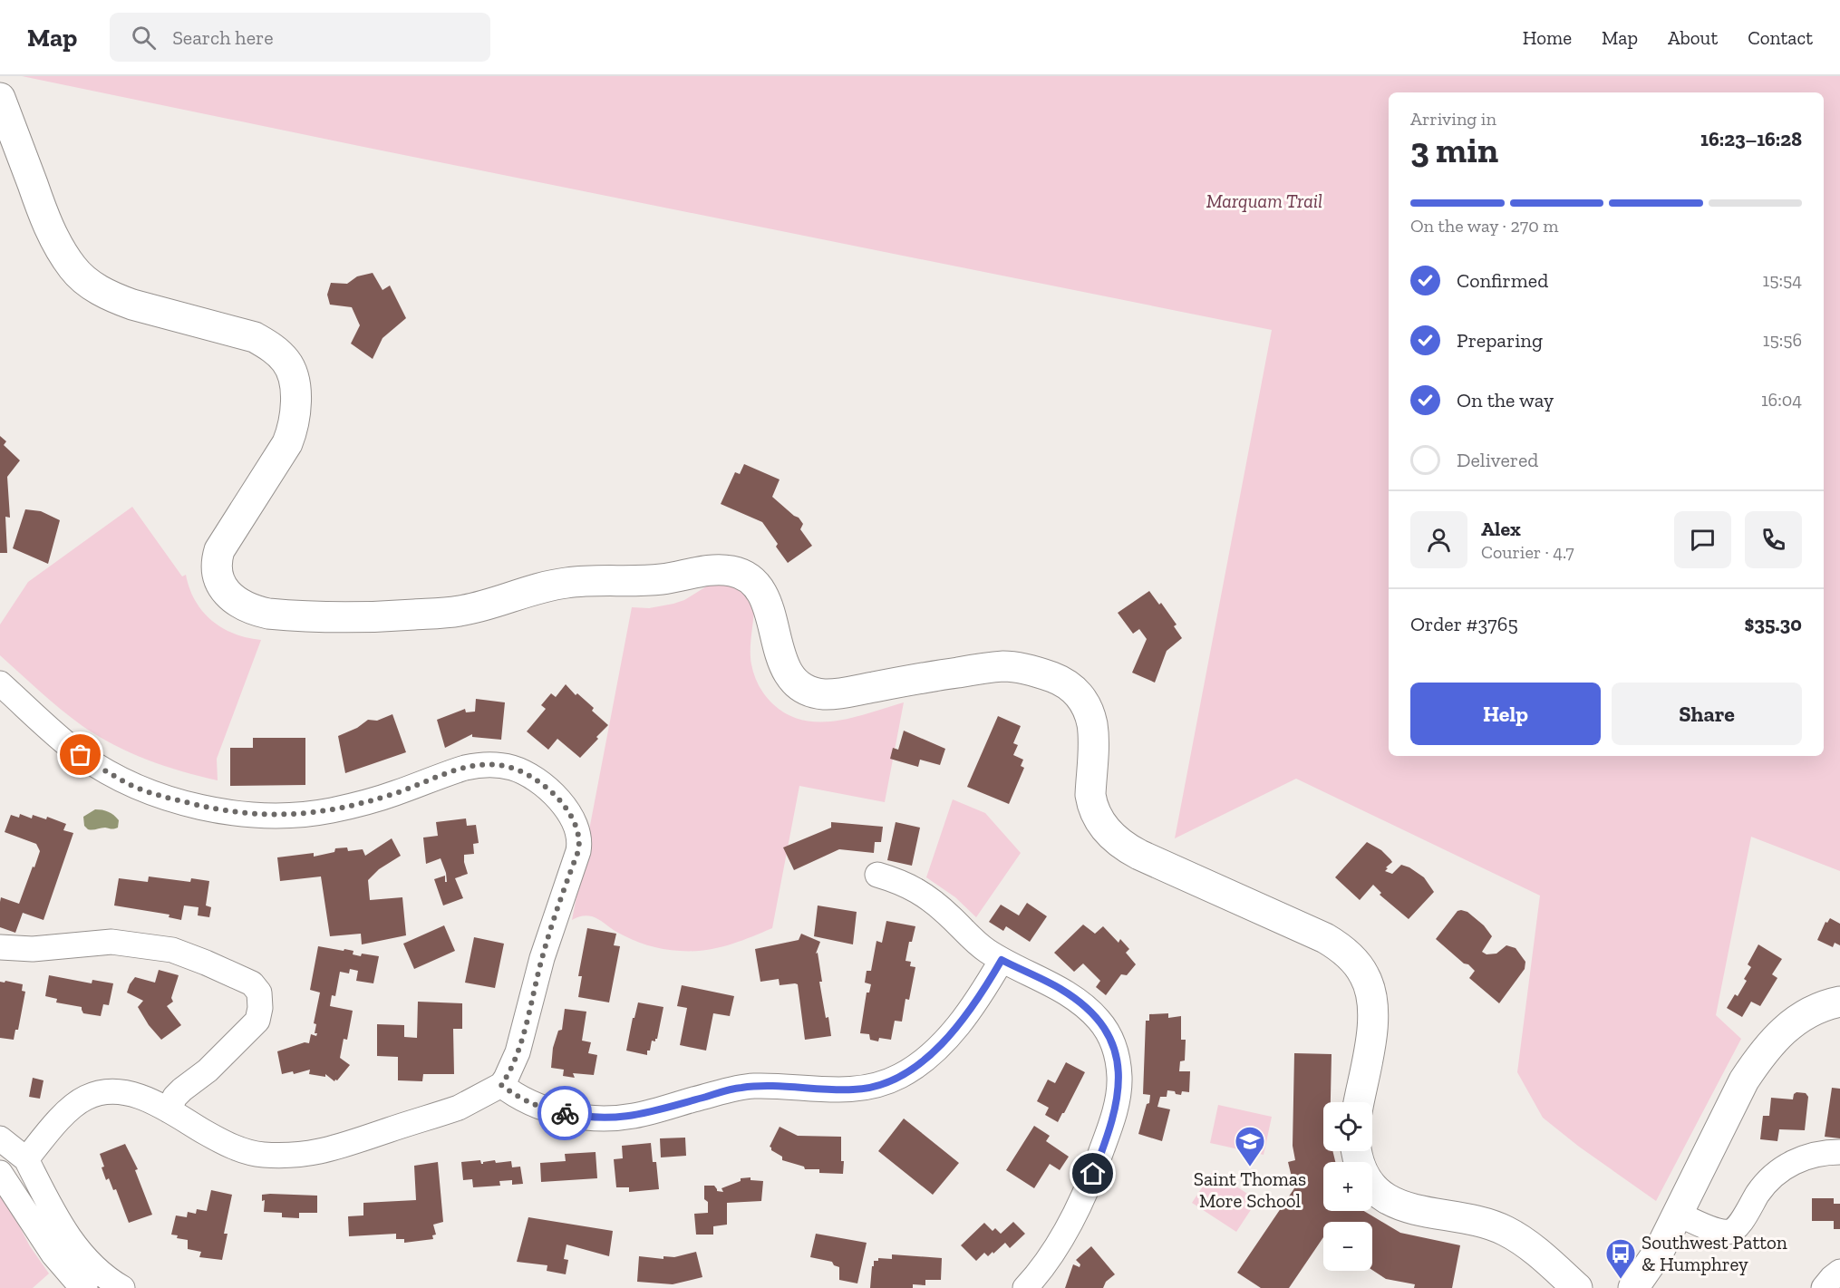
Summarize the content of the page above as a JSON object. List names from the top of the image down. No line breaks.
{"parks":["Marquam Trail"],"places":{"school or university":["Saint Thomas More School"],"bus stop":["Southwest Patton & Humphrey"]},"page":{"header":"Map","search":"Search here","nav":["Home","Map","About","Contact"],"heading":["3 min","Arriving in","16:23–16:28"],"panel":["Alex","Courier · 4.7","Order #3765","$35.30"],"bar":"On the way · 270 m","list":[["Confirmed","15:54"],["Preparing","15:56"],["On the way","16:04"],"Delivered"],"buttons":["Help","Share"],"map_buttons":["+","−"]}}
